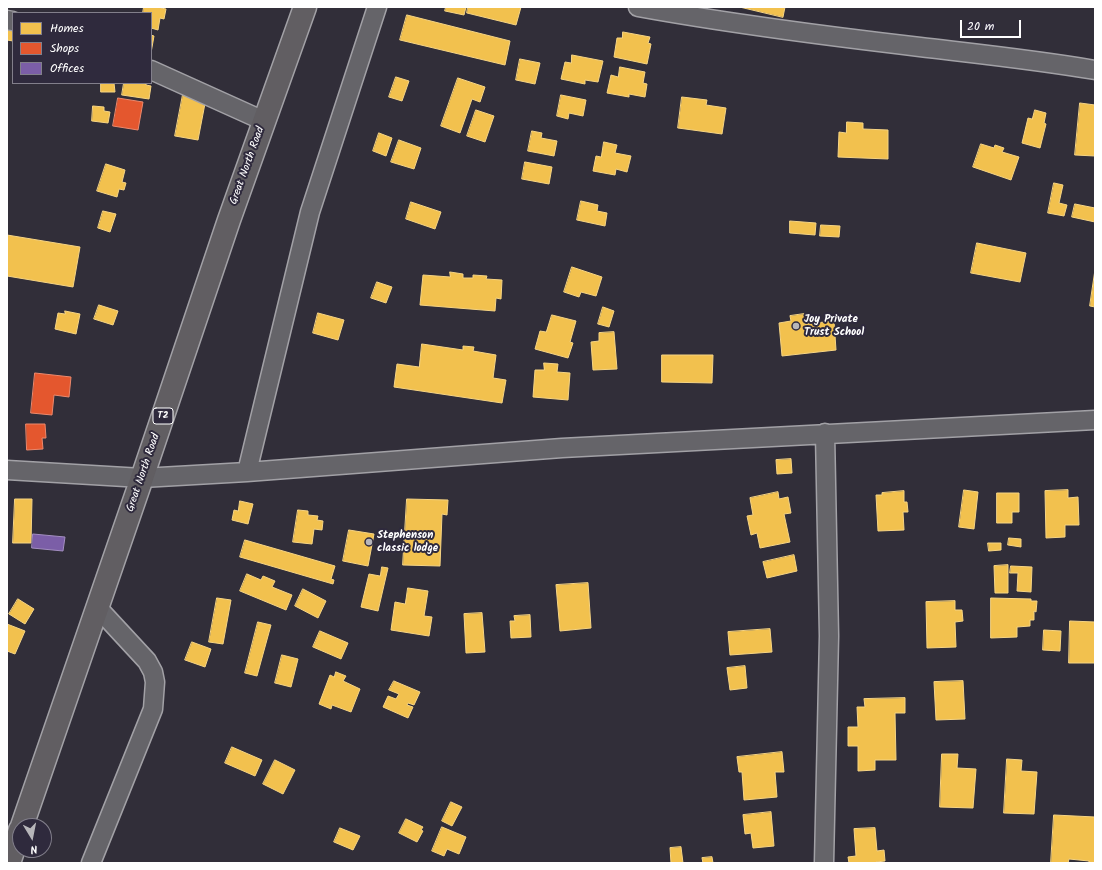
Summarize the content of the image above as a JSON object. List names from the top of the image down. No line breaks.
{"streets":{"highway":["Great North Road","T2"]},"places":["Joy Private Trust School","Stephenson classic lodge"],"legend":["Homes","Shops","Offices"],"scale_bar":"20 m","north":"bottom"}
